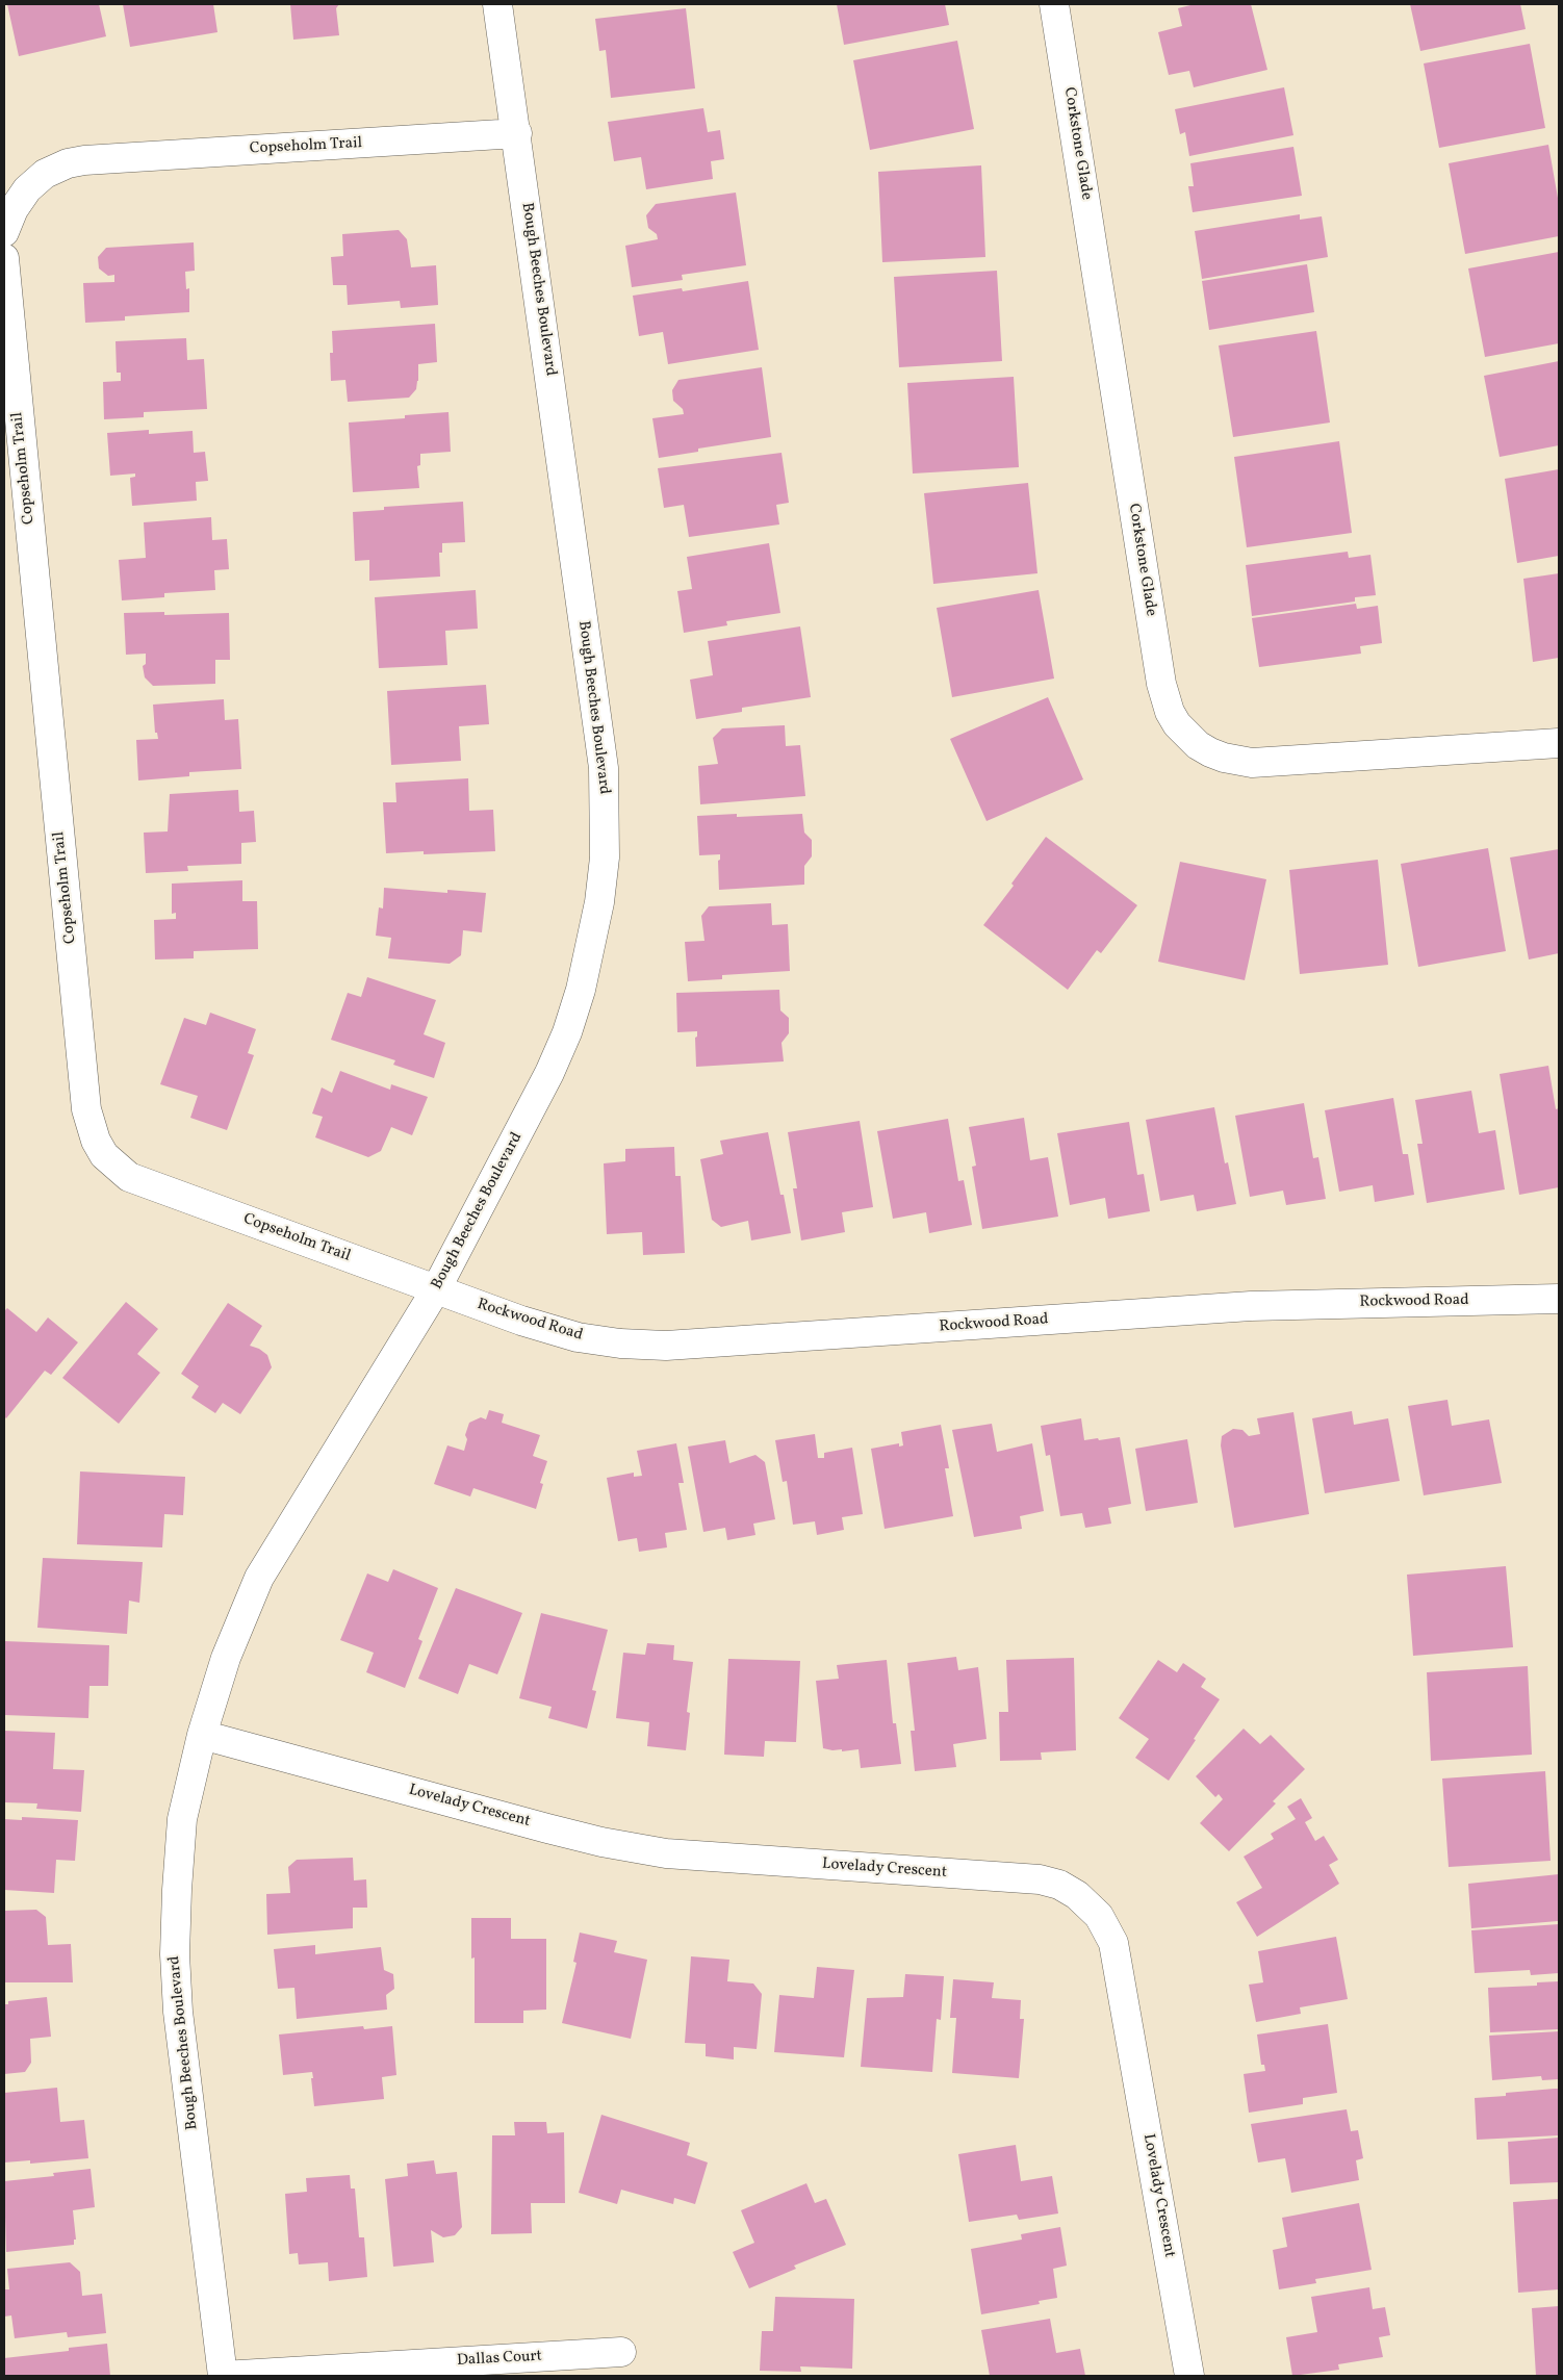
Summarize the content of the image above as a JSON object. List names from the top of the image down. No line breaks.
{"streets":{"street":["Corkstone Glade","Copseholm Trail","Bough Beeches Boulevard","Rockwood Road","Lovelady Crescent","Dallas Court"]},"crossings":[["Copseholm Trail","Bough Beeches Boulevard"],["Copseholm Trail","Rockwood Road"],["Bough Beeches Boulevard","Rockwood Road"],["Bough Beeches Boulevard","Lovelady Crescent"],["Bough Beeches Boulevard","Dallas Court"]]}
